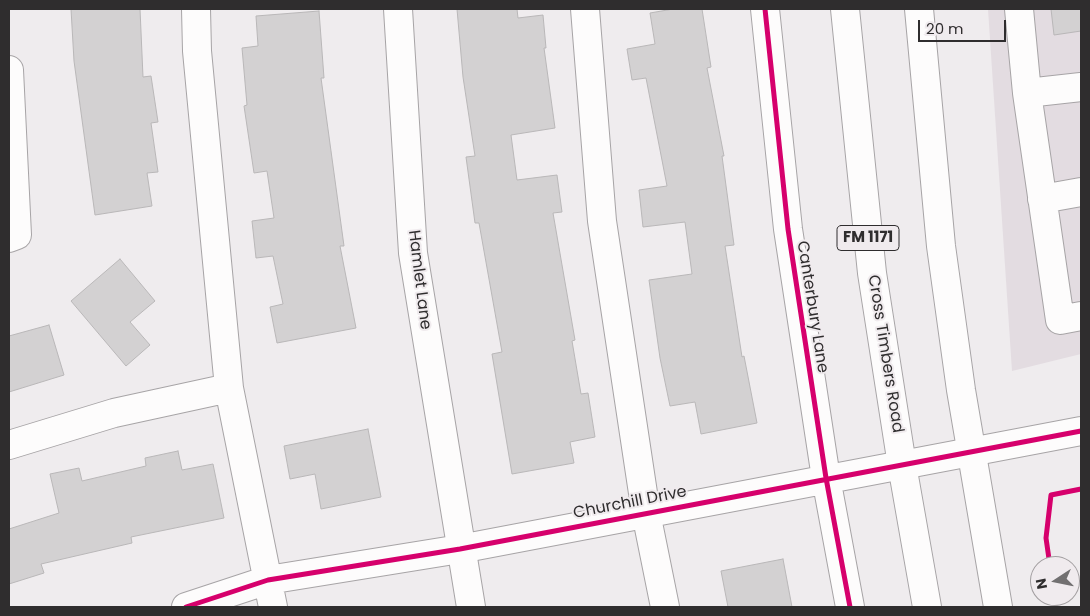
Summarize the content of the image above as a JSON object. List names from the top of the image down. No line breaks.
{"streets":{"street":["FM 1171","Hamlet Lane","Canterbury Lane","Cross Timbers Road","Churchill Drive"]},"crossings":[["Hamlet Lane","Churchill Drive"],["Canterbury Lane","Churchill Drive"],["Cross Timbers Road","Churchill Drive"]],"scale_bar":"20 m","north":"left"}
